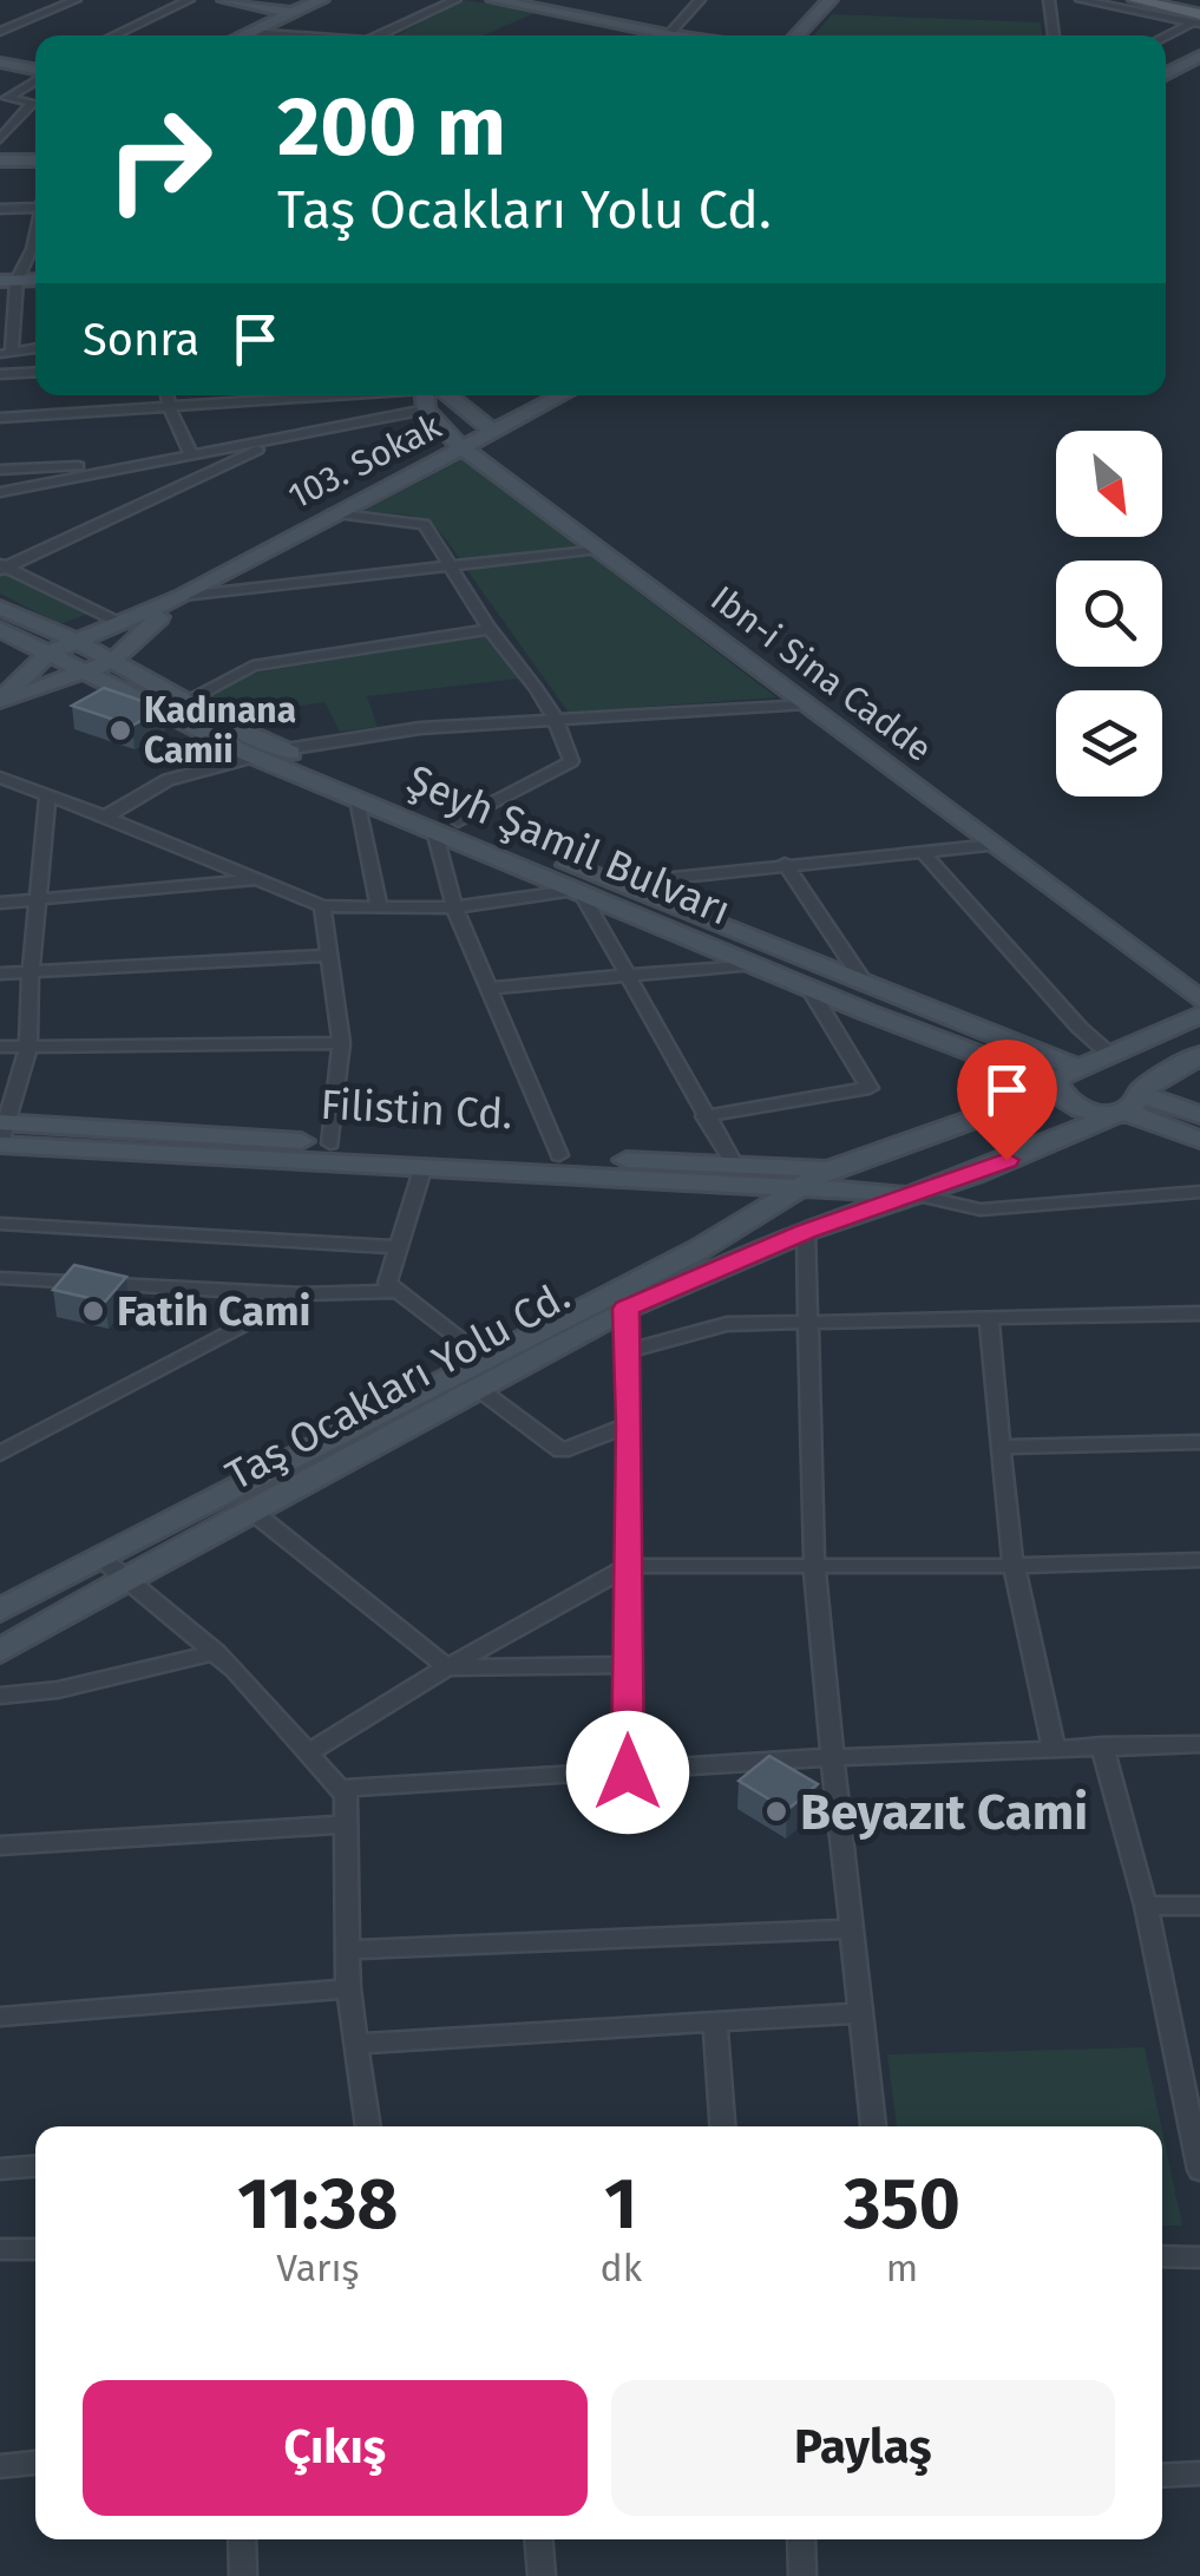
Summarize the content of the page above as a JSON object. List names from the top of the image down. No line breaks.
{"streets":{"main road":["103. Sokak","Ibn-i Sina Cadde","Şeyh Şamil Bulvarı","Filistin Cd.","Taş Ocakları Yolu Cd."]},"crossings":[["103. Sokak","Ibn-i Sina Cadde"],["103. Sokak","Şeyh Şamil Bulvarı"],["Şeyh Şamil Bulvarı","Taş Ocakları Yolu Cd."],["Filistin Cd.","Taş Ocakları Yolu Cd."]],"places":["Kadınana Camii","Fatih Cami","Beyazıt Cami"],"north":"bottom right","page":{"turn":["200 m","Taş Ocakları Yolu Cd."],"then":"Sonra","eta":["11:38","Varış","1","dk","350","m"],"buttons":["Çıkış","Paylaş"]}}
